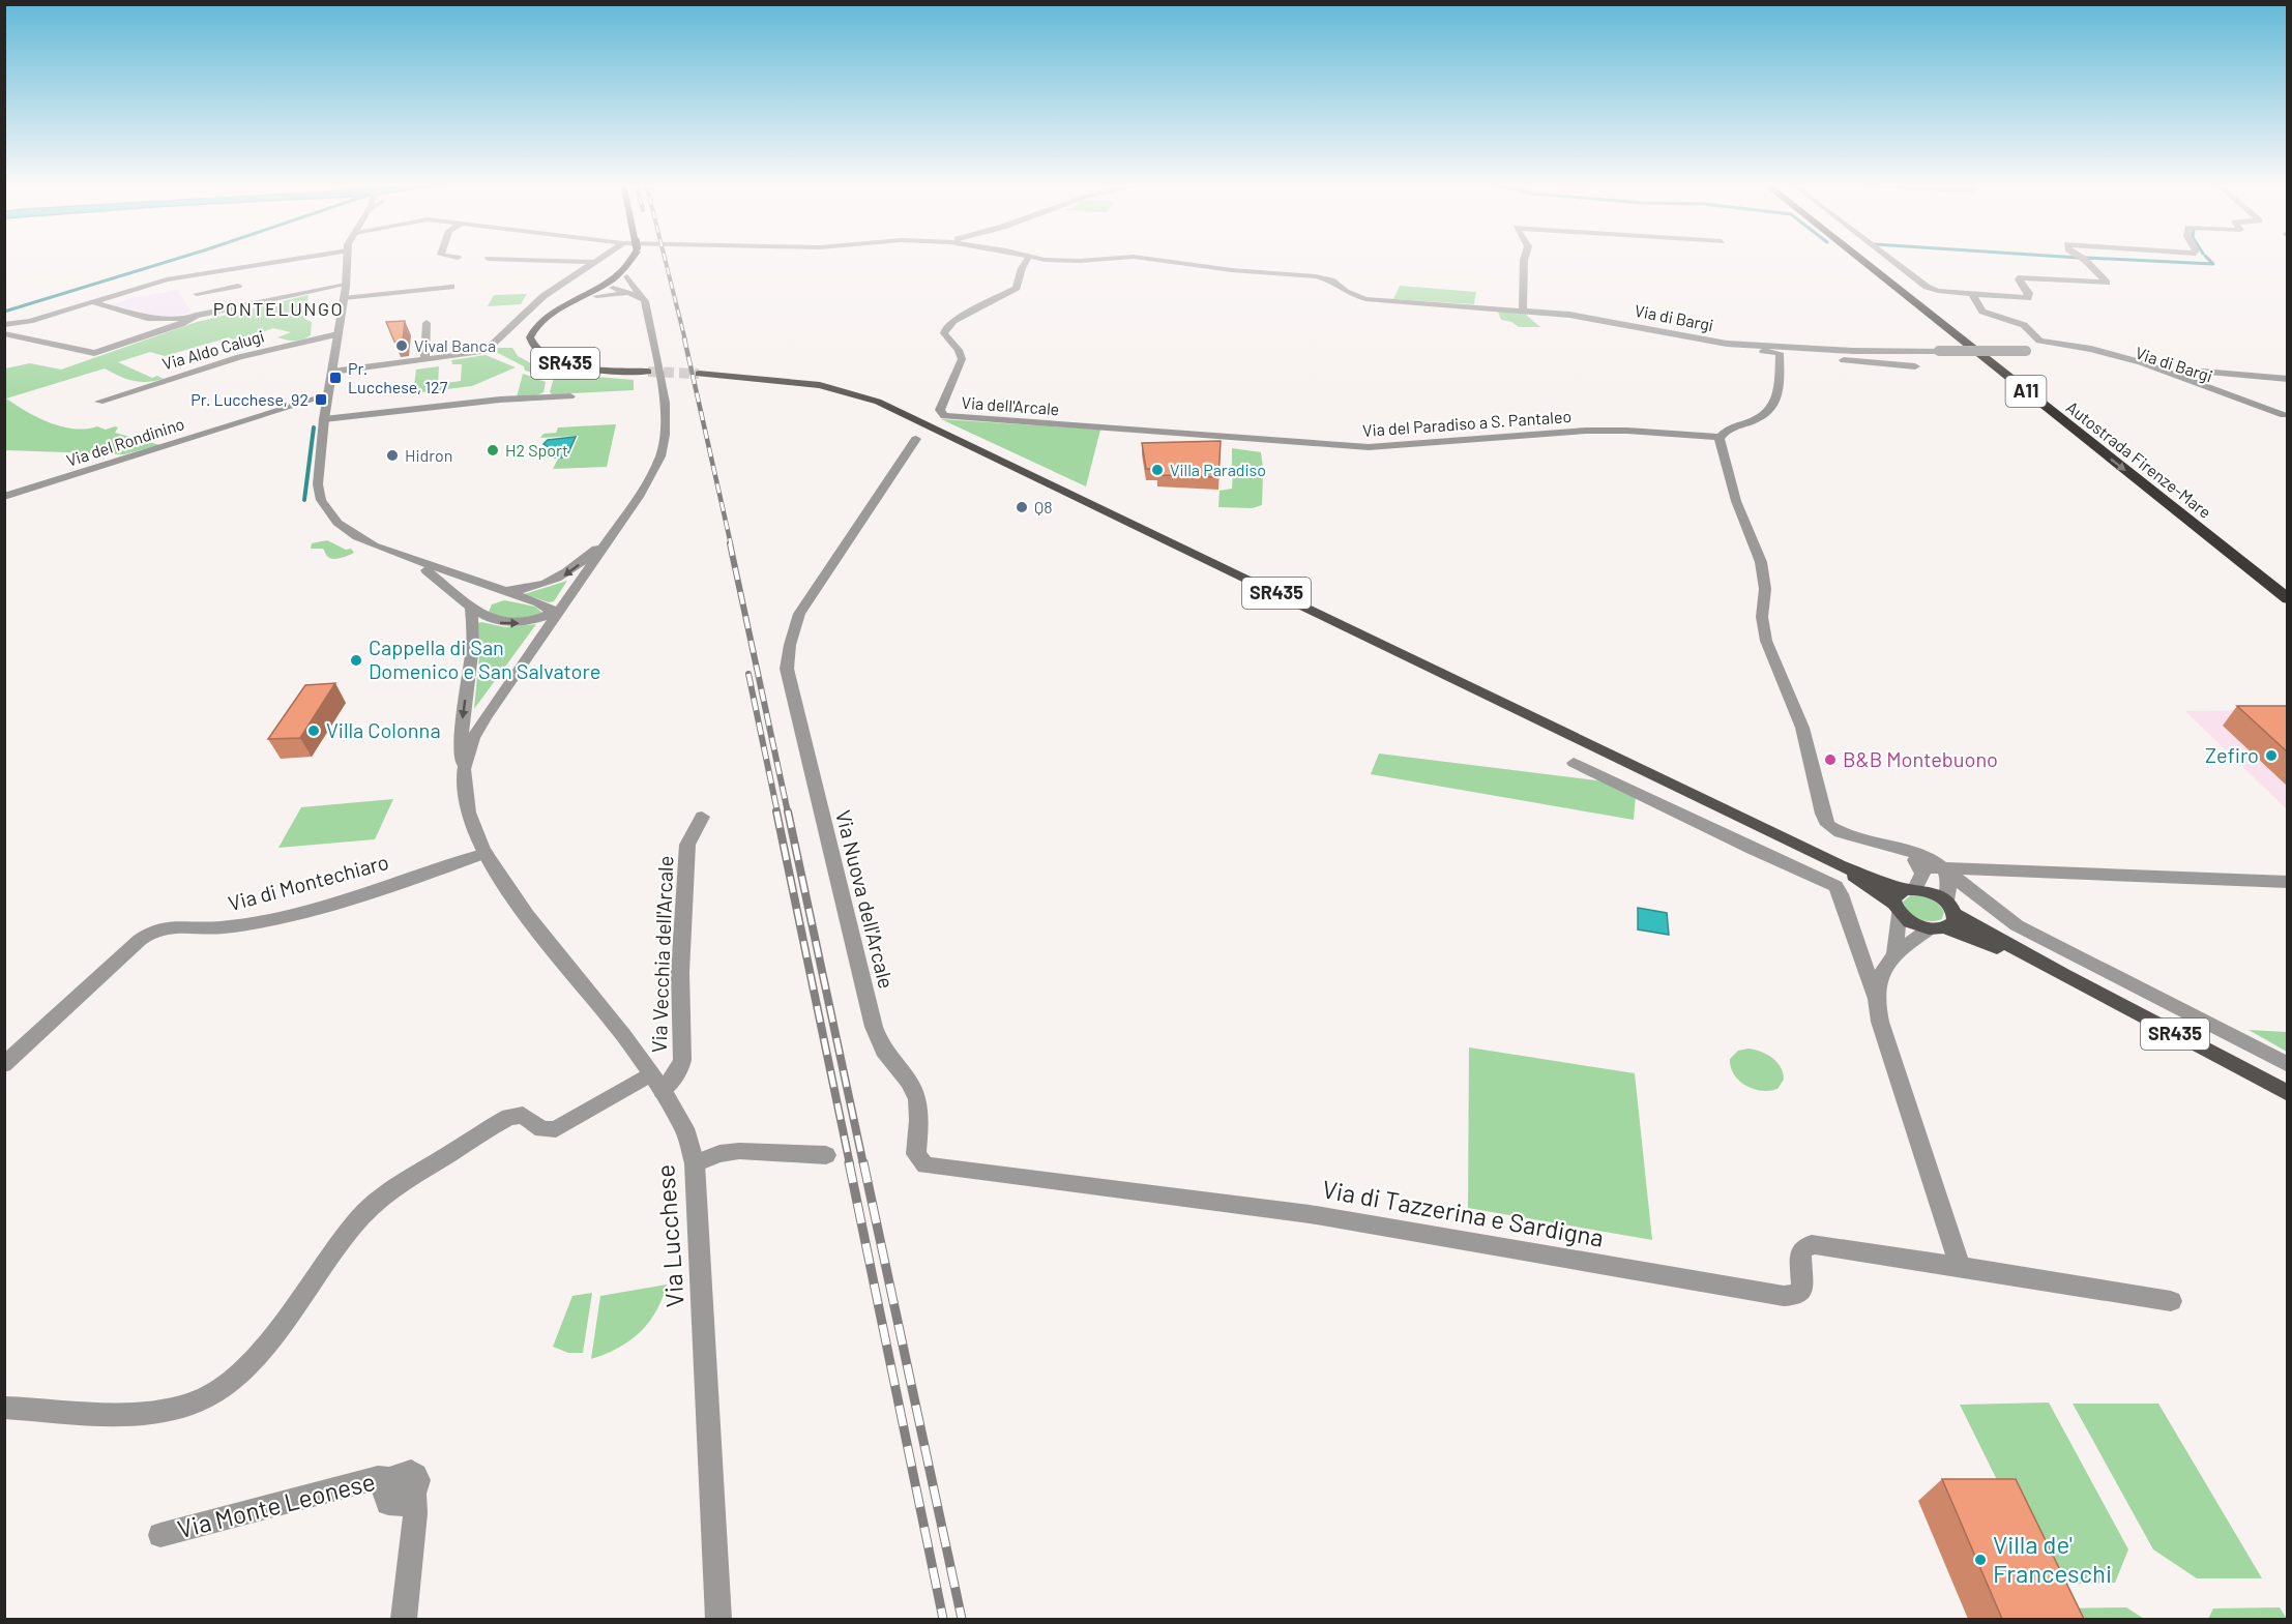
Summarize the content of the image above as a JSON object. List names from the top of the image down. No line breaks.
{"streets":{"highway":["A11","Autostrada Firenze-Mare"],"main road":["SR435"],"street":["Via di Bargi","Via Aldo Calugi","Via dell'Arcale","Via del Paradiso a S. Pantaleo","Via del Rondinino","Via di Montechiaro","Via Nuova dell'Arcale","Via Vecchia dell'Arcale","Via di Tazzerina e Sardigna","Via Lucchese","Via Monte Leonese"]},"crossings":[["Via Aldo Calugi","Via Lucchese"],["Via dell'Arcale","Via del Paradiso a S. Pantaleo"],["Via del Rondinino","Via Lucchese"],["Via di Montechiaro","Via Lucchese"],["Via Nuova dell'Arcale","Via di Tazzerina e Sardigna"],["Via Vecchia dell'Arcale","Via Lucchese"]],"districts":["PONTELUNGO"],"places":{"other":["Vival Banca","H2 Sport","Hidron","Villa Paradiso","Q8","Cappella di San Domenico e San Salvatore","Villa Colonna","Zefiro","B&B Montebuono","Villa de' Franceschi"],"transit":["Pr. Lucchese, 127","Pr. Lucchese, 92"]}}
